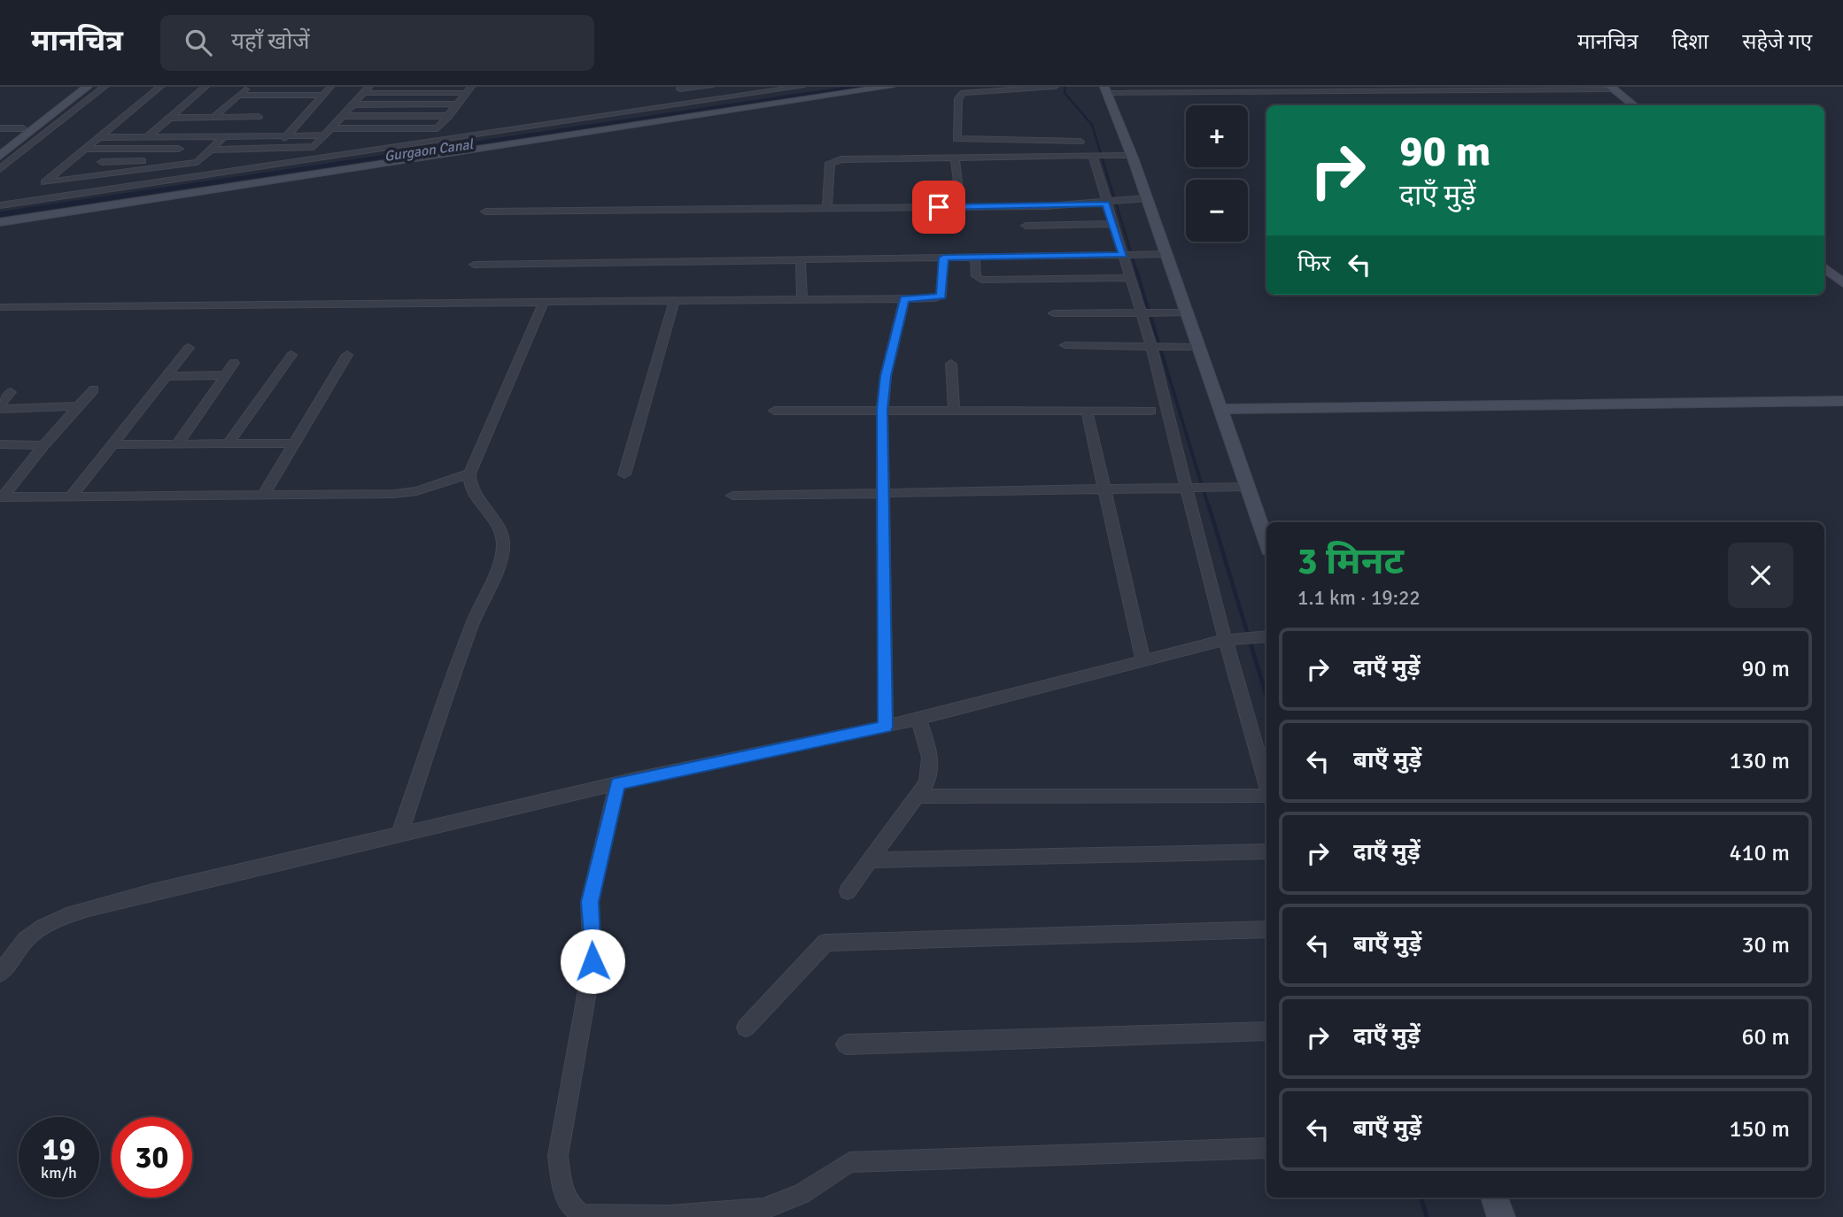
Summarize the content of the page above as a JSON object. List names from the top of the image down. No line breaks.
{"water":["Gurgaon Canal"],"page":{"header":"मानचित्र","search":"यहाँ खोजें","nav":["मानचित्र","दिशा","सहेजे गए"],"map_buttons":["+","−"],"turn":["90 m","दाएँ मुड़ें"],"then":"फिर","heading":["3 मिनट","1.1 km · 19:22"],"list":[{"name":"दाएँ मुड़ें","value":"90 m"},{"name":"बाएँ मुड़ें","value":"130 m"},{"name":"दाएँ मुड़ें","value":"410 m"},{"name":"बाएँ मुड़ें","value":"30 m"},{"name":"दाएँ मुड़ें","value":"60 m"},{"name":"बाएँ मुड़ें","value":"150 m"}],"speed":"19 km/h","limit":"30"}}
